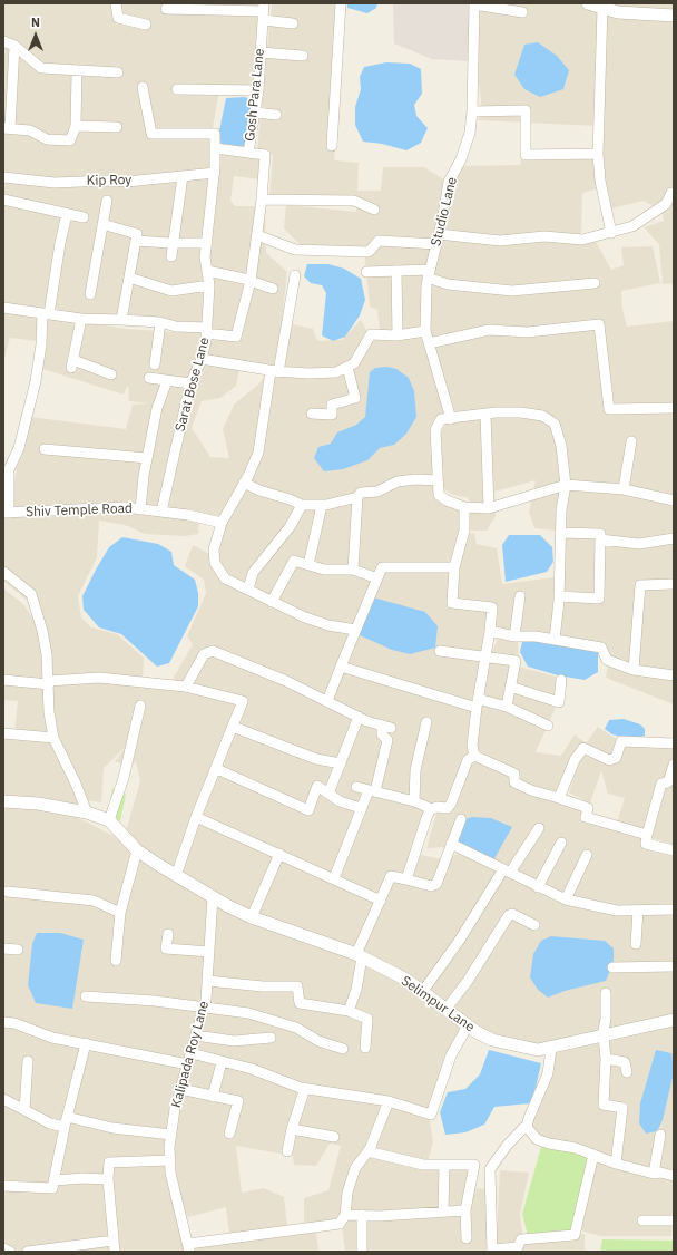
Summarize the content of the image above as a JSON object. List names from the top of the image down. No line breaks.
{"streets":{"street":["Gosh Para Lane","Kip Roy","Studio Lane","Sarat Bose Lane","Shiv Temple Road","Selimpur Lane","Kalipada Roy Lane"]},"crossings":[["Gosh Para Lane","Sarat Bose Lane"],["Kip Roy","Sarat Bose Lane"],["Sarat Bose Lane","Shiv Temple Road"],["Selimpur Lane","Kalipada Roy Lane"]],"north":"top"}
